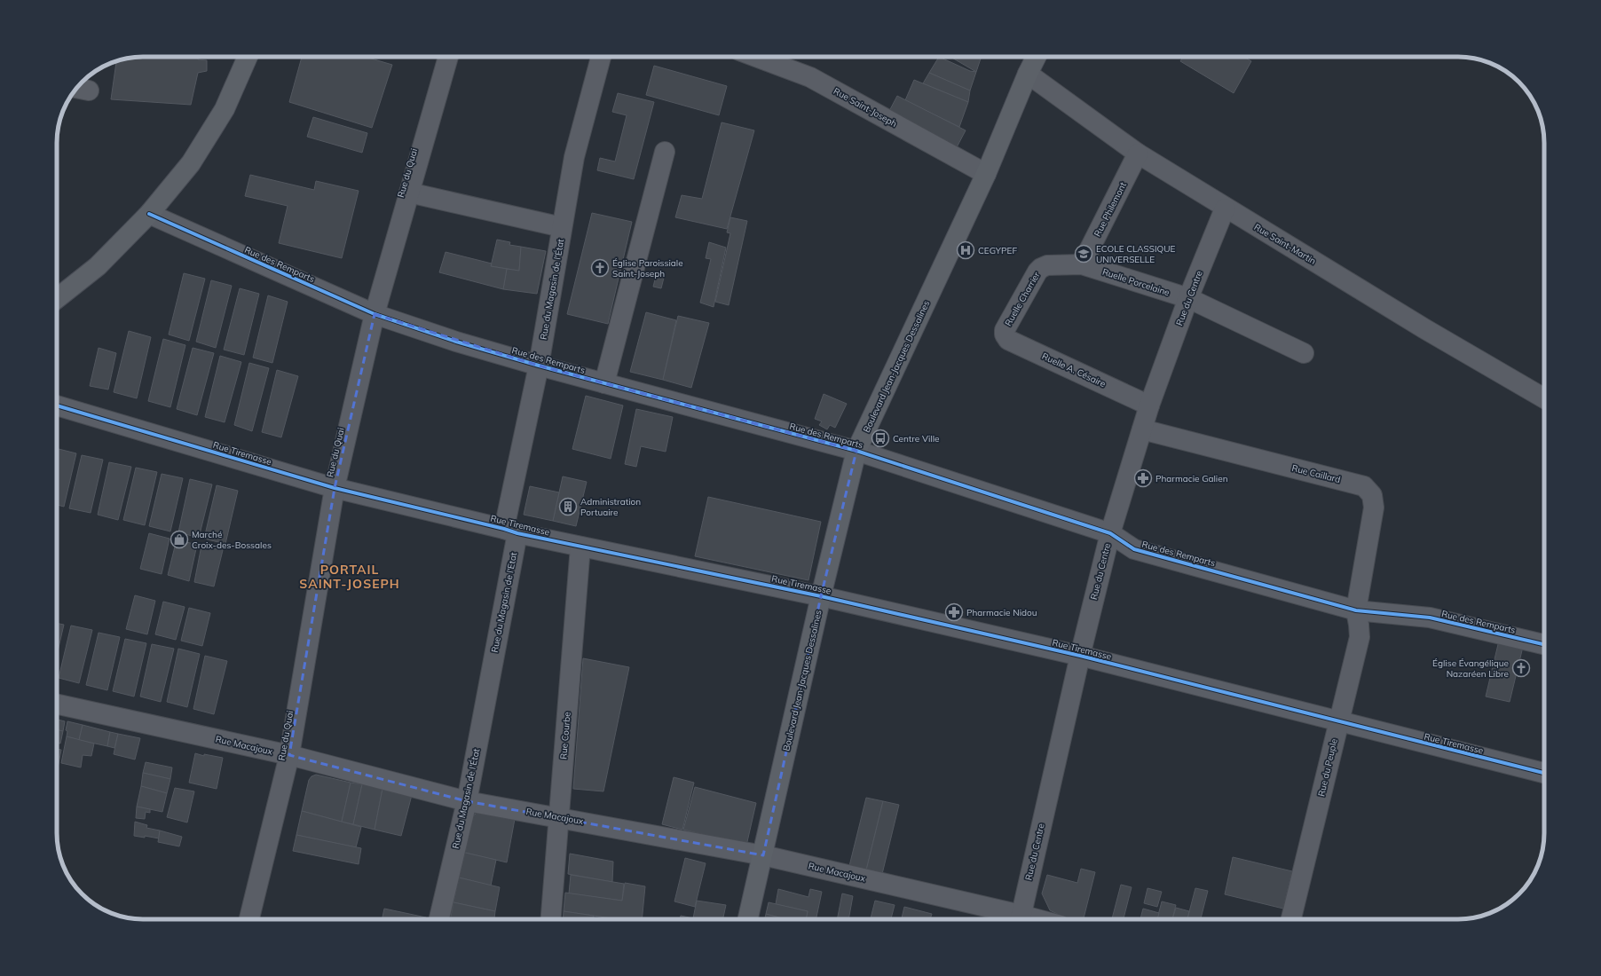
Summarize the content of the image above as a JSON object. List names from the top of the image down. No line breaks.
{"streets":{"main road":["Boulevard Jean-Jacques Dessalines"],"street":["Rue Saint-Joseph","Rue du Quai","Rue Philemont","Rue Saint-Martin","Rue des Remparts","Ruelle Porcelaine","Rue du Magasin de l'État","Rue du Centre","Ruelle Charrier","Ruelle A. Césaire","Rue Tiremasse","Rue Caillard","Rue du Magasin de l'Etat","Rue Courbe","Rue Macajoux","Rue du Peuple"]},"crossings":[["Rue Saint-Joseph","Boulevard Jean-Jacques Dessalines"],["Rue du Quai","Rue des Remparts"],["Rue du Quai","Rue Tiremasse"],["Rue du Quai","Rue Macajoux"],["Rue Philemont","Rue Saint-Martin"],["Rue Philemont","Ruelle Porcelaine"],["Rue Saint-Martin","Rue du Centre"],["Rue Saint-Martin","Boulevard Jean-Jacques Dessalines"],["Rue des Remparts","Rue du Magasin de l'État"],["Rue des Remparts","Rue du Centre"],["Rue des Remparts","Boulevard Jean-Jacques Dessalines"],["Rue des Remparts","Rue Caillard"],["Rue des Remparts","Rue du Peuple"],["Ruelle Porcelaine","Rue du Centre"],["Ruelle Porcelaine","Ruelle Charrier"],["Rue du Magasin de l'État","Rue Tiremasse"],["Rue du Magasin de l'État","Rue du Magasin de l'Etat"],["Rue du Magasin de l'État","Rue Macajoux"],["Rue du Centre","Ruelle A. Césaire"],["Rue du Centre","Rue Tiremasse"],["Rue du Centre","Rue Caillard"],["Ruelle Charrier","Ruelle A. Césaire"],["Boulevard Jean-Jacques Dessalines","Rue Tiremasse"],["Boulevard Jean-Jacques Dessalines","Rue Macajoux"],["Rue Tiremasse","Rue du Magasin de l'Etat"],["Rue Tiremasse","Rue Courbe"],["Rue Tiremasse","Rue du Peuple"],["Rue Caillard","Rue du Peuple"],["Rue Courbe","Rue Macajoux"]],"districts":["PORTAIL SAINT-JOSEPH"],"places":{"hospital":["CEGYPEF"],"school or university":["ECOLE CLASSIQUE UNIVERSELLE"],"church":["Église Paroissiale Saint-Joseph","Église Évangélique Nazaréen Libre"],"bus stop":["Centre Ville"],"pharmacy":["Pharmacie Galien","Pharmacie Nidou"],"building":["Administration Portuaire"],"shop":["Marché Croix-des-Bossales"]}}
